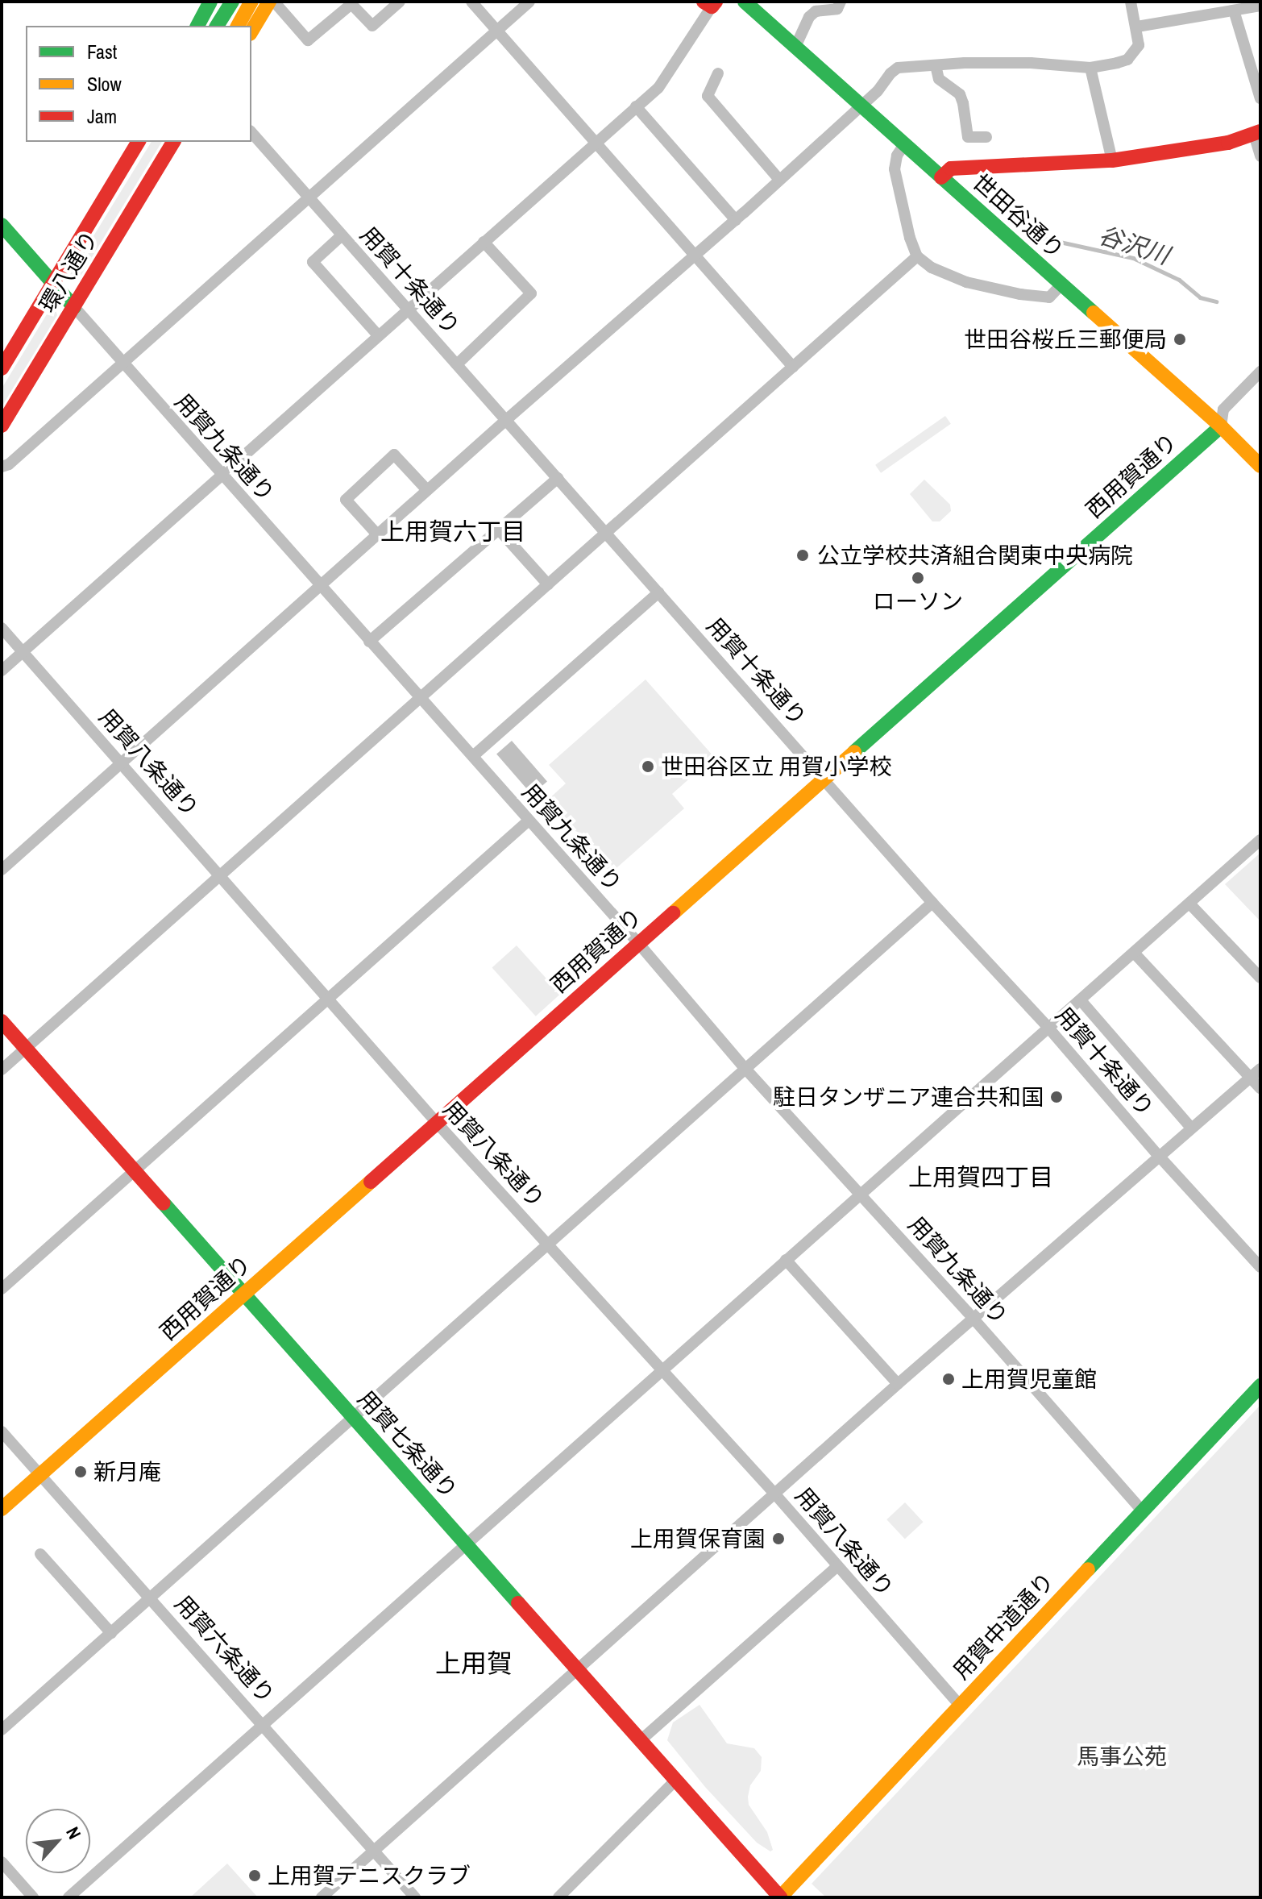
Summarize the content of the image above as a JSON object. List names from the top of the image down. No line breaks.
{"streets":{"street":["世田谷通り","環八通り","用賀十条通り","用賀九条通り","西用賀通り","用賀八条通り","用賀七条通り","用賀中道通り","用賀六条通り"]},"crossings":[["世田谷通り","西用賀通り"],["環八通り","用賀九条通り"],["用賀十条通り","西用賀通り"],["用賀九条通り","西用賀通り"],["用賀九条通り","用賀中道通り"],["西用賀通り","用賀八条通り"],["西用賀通り","用賀七条通り"],["西用賀通り","用賀六条通り"],["用賀八条通り","用賀中道通り"],["用賀七条通り","用賀中道通り"]],"districts":["上用賀六丁目","上用賀四丁目","上用賀"],"water":["谷沢川"],"parks":["馬事公苑"],"places":["世田谷桜丘三郵便局","公立学校共済組合関東中央病院","ローソン","世田谷区立 用賀小学校","駐日タンザニア連合共和国","上用賀児童館","新月庵","上用賀保育園","上用賀テニスクラブ"],"legend":["Fast","Slow","Jam"],"north":"top right"}
